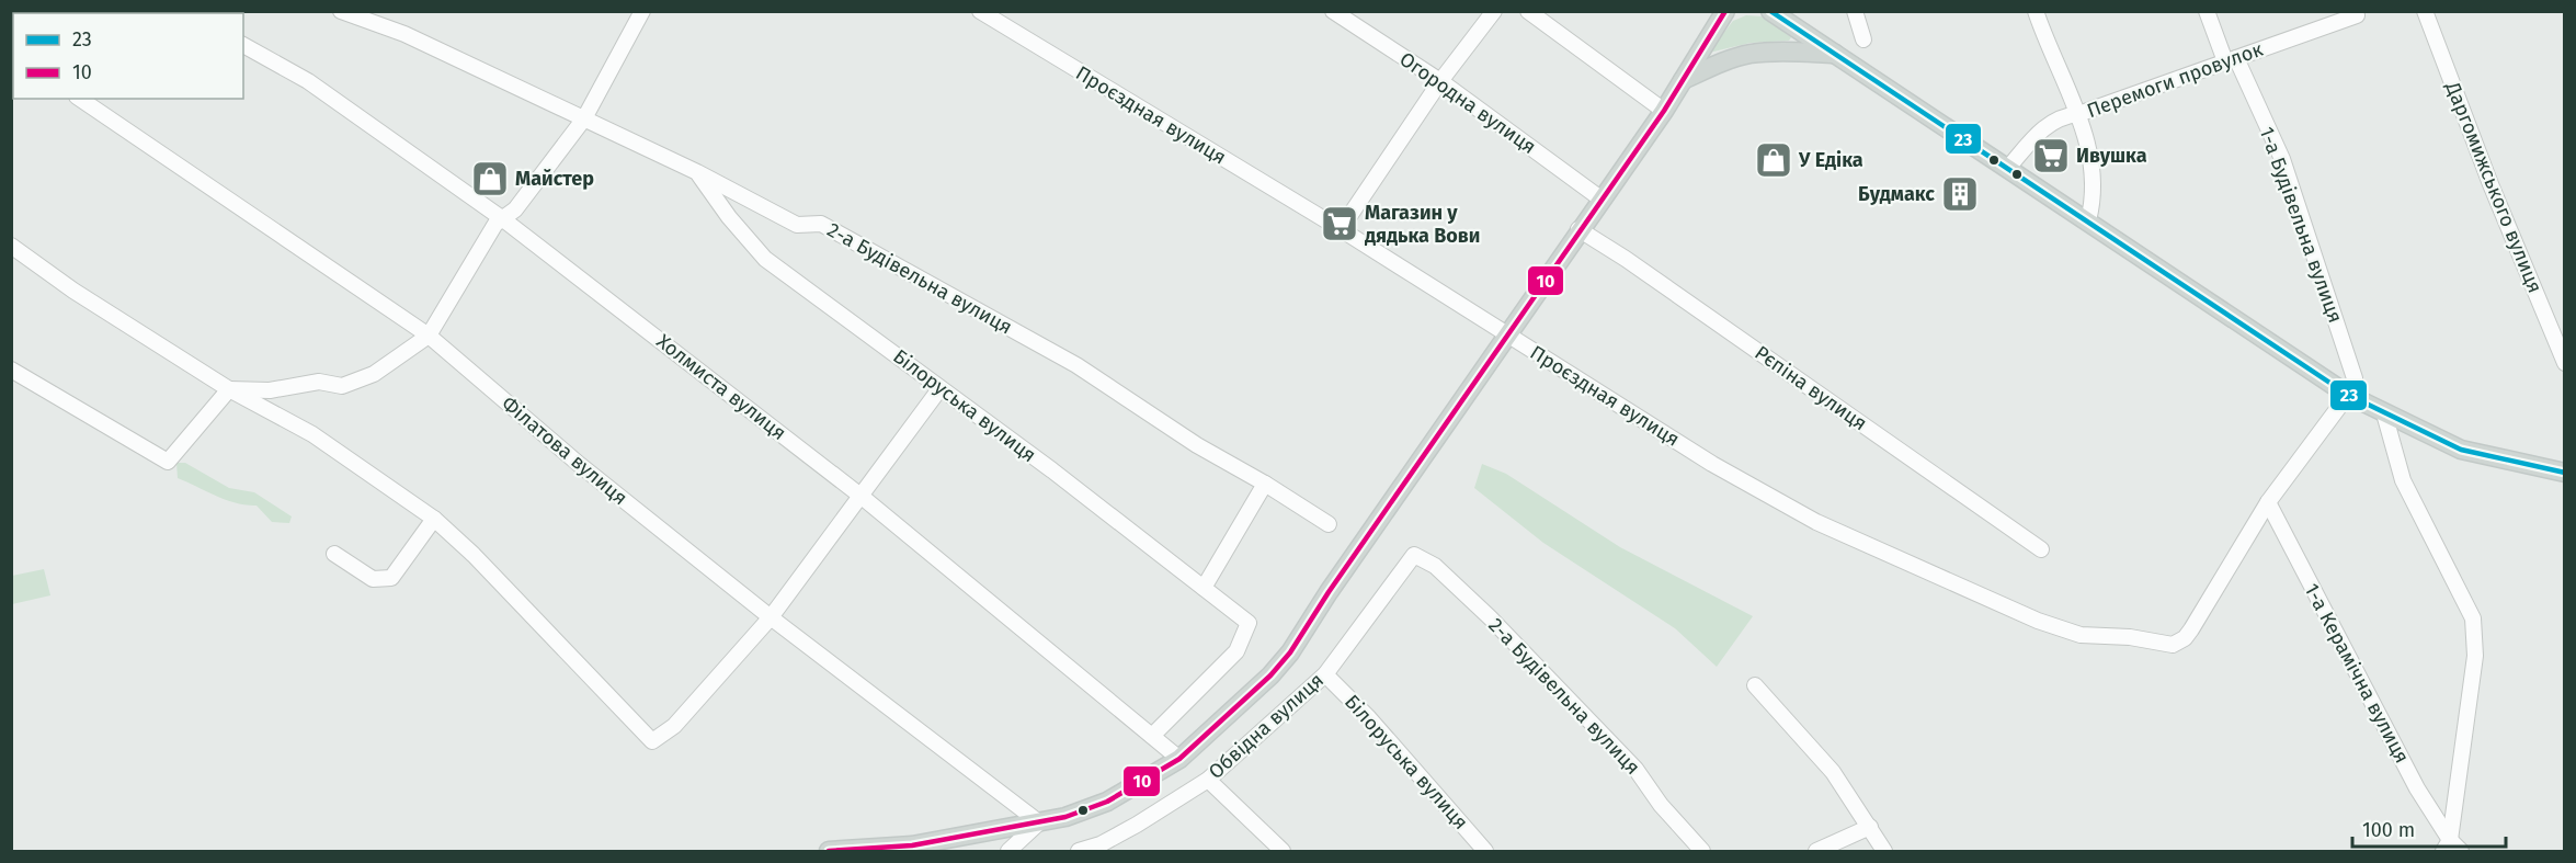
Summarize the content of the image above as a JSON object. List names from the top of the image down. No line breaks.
{"streets":{"street":["Перемоги провулок","Огородна вулиця","Проєздная вулиця","Даргомижського вулиця","1-а Будівельна вулиця","2-а Будівельна вулиця","Холмиста вулиця","Рєпіна вулиця","Білоруська вулиця","Філатова вулиця","1-а Керамічна вулиця","Обвідна вулиця"]},"crossings":[["Перемоги провулок","1-а Будівельна вулиця"],["Проєздная вулиця","1-а Керамічна вулиця"],["2-а Будівельна вулиця","Білоруська вулиця"],["2-а Будівельна вулиця","Обвідна вулиця"],["Холмиста вулиця","Білоруська вулиця"],["Білоруська вулиця","Обвідна вулиця"]],"places":{"supermarket":["Ивушка","Магазин у дядька Вови"],"shop":["У Едіка","Майстер"],"building":["Будмакс"]},"lines":["transit line 23","transit line 10"],"legend":["23","10"],"scale_bar":"100 m"}
